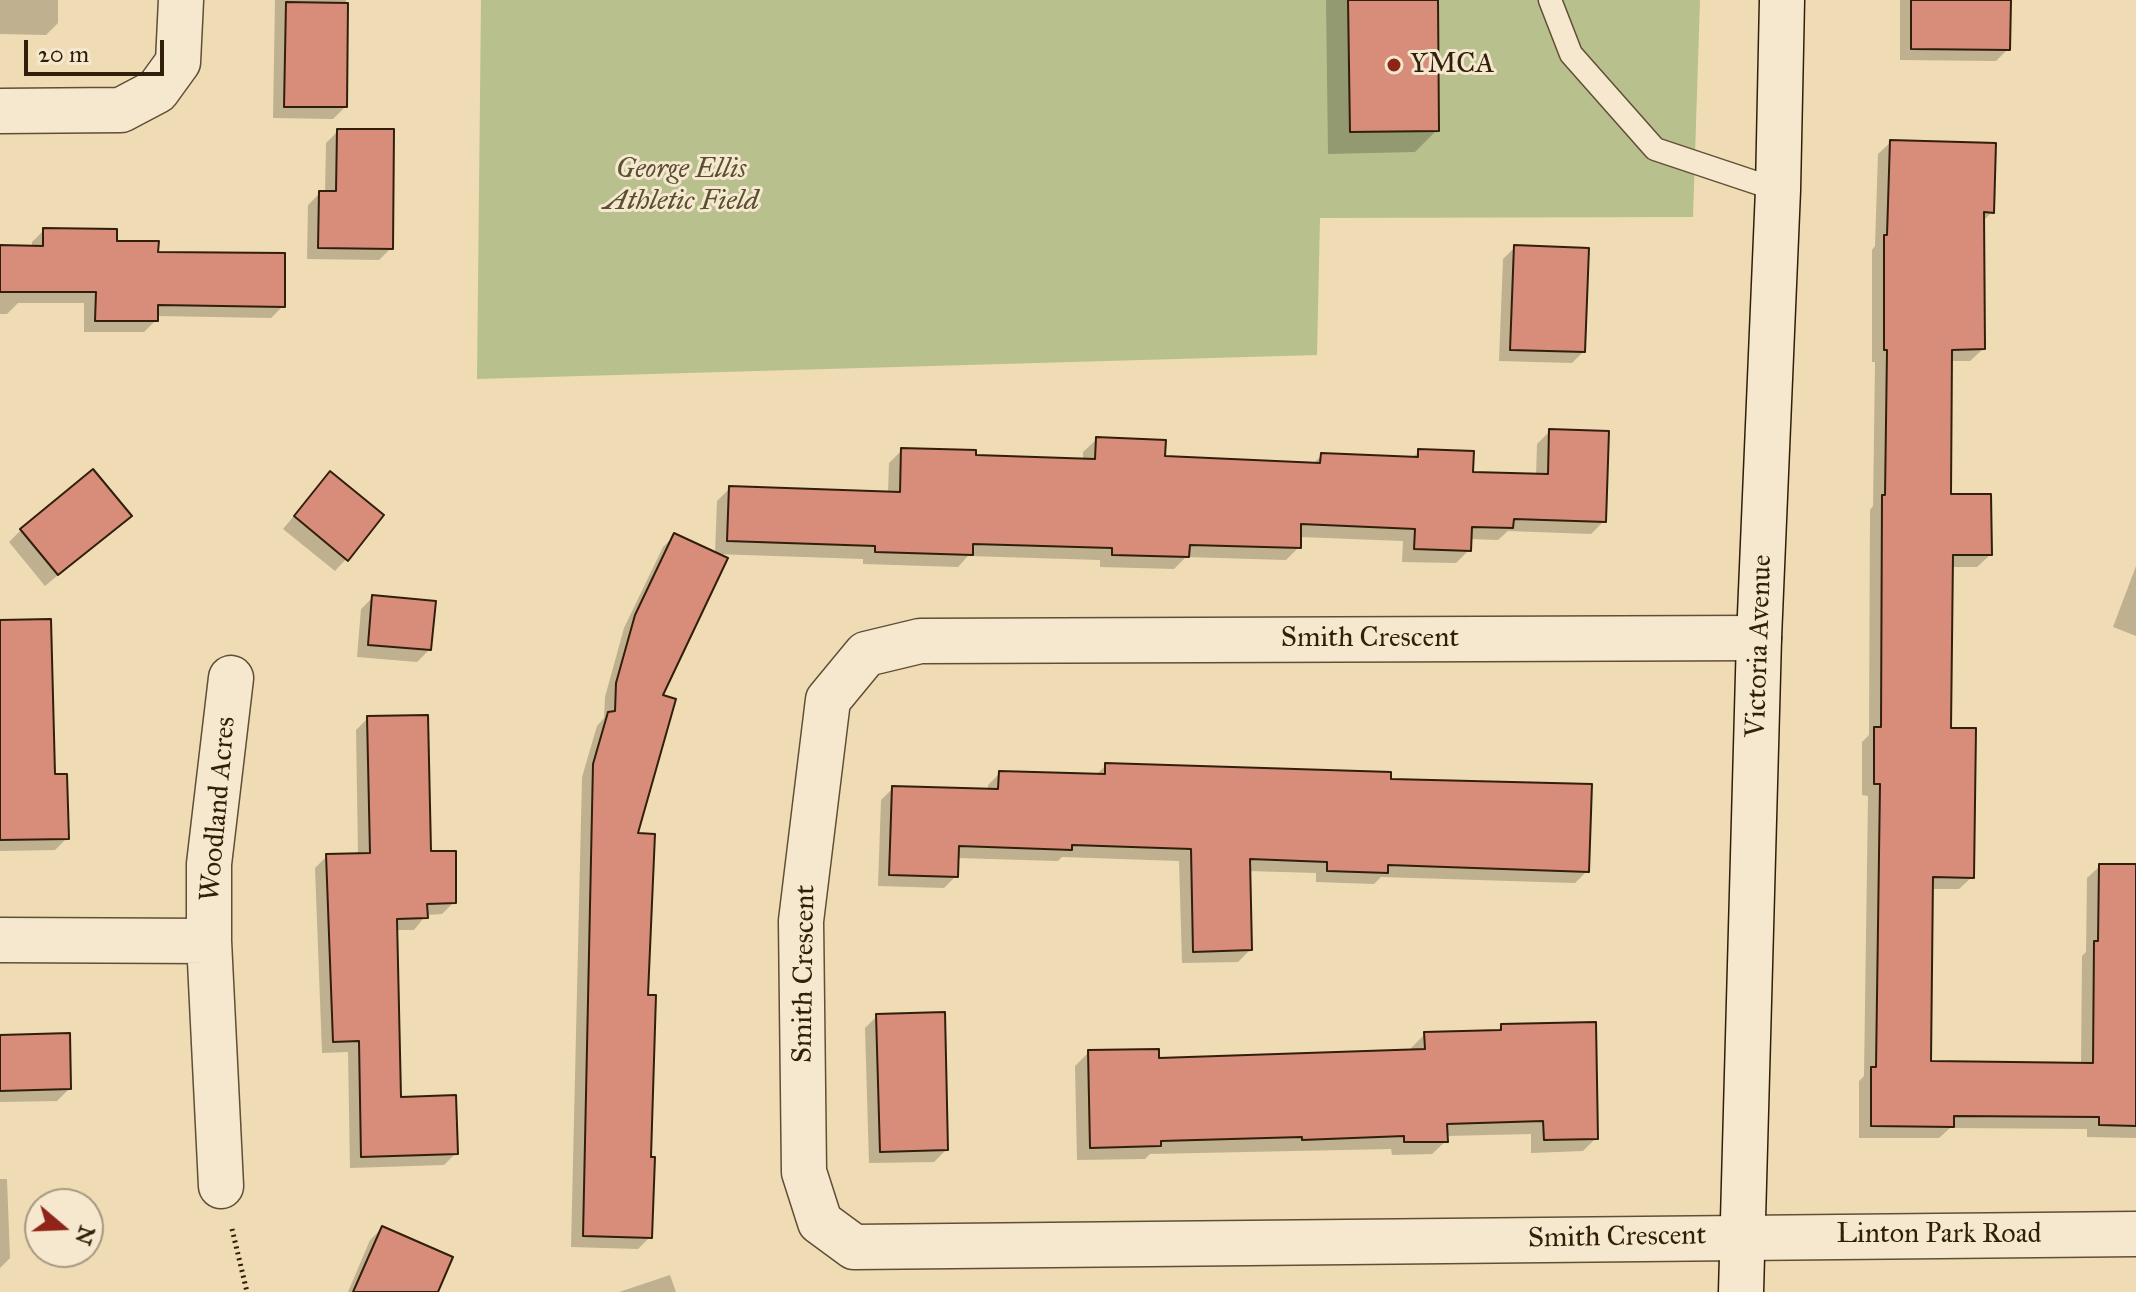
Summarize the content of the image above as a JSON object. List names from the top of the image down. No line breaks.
{"streets":{"street":["Smith Crescent","Victoria Avenue","Woodland Acres","Linton Park Road"]},"crossings":[["Smith Crescent","Victoria Avenue"],["Smith Crescent","Linton Park Road"],["Victoria Avenue","Linton Park Road"]],"parks":["George Ellis Athletic Field"],"places":["YMCA"],"scale_bar":"20 m","north":"right"}
